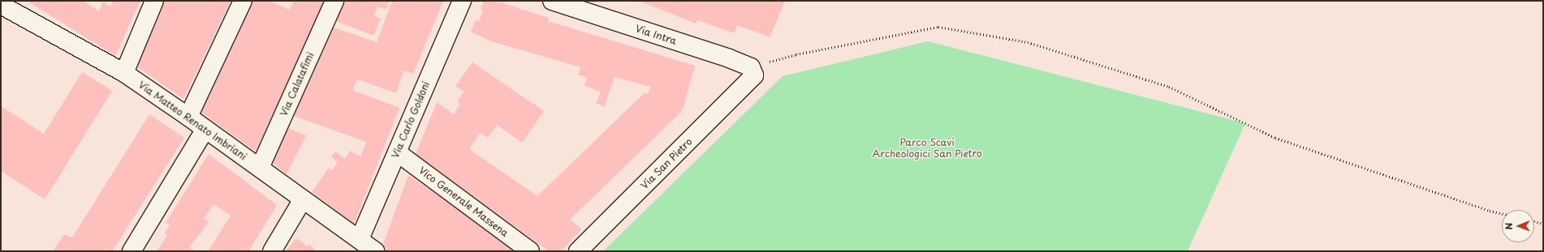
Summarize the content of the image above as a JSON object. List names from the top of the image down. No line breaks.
{"streets":{"street":["Via Intra","Via Calatafimi","Via Carlo Goldoni","Via Matteo Renato Imbriani","Via San Pietro","Vico Generale Massena"]},"crossings":[["Via Intra","Via San Pietro"],["Via Calatafimi","Via Matteo Renato Imbriani"],["Via Carlo Goldoni","Via Matteo Renato Imbriani"],["Via Carlo Goldoni","Vico Generale Massena"]],"parks":["Parco Scavi Archeologici San Pietro"],"north":"left"}
